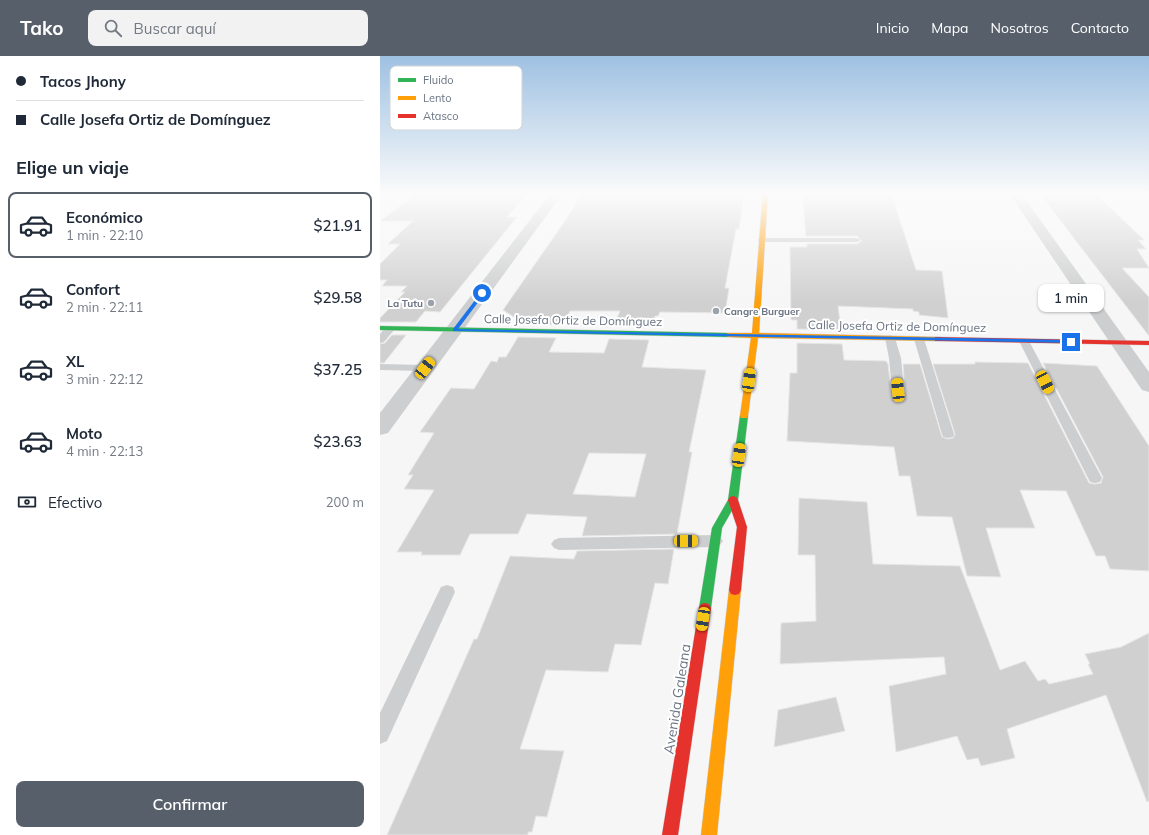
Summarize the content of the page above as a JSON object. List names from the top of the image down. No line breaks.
{"streets":{"street":["Calle Josefa Ortiz de Domínguez","Avenida Galeana"]},"crossings":[["Calle Josefa Ortiz de Domínguez","Avenida Galeana"]],"places":["La Tutu","Cangre Burguer"],"legend":["Fluido","Lento","Atasco"],"page":{"header":"Tako","search":"Buscar aquí","nav":["Inicio","Mapa","Nosotros","Contacto"],"banner":["Tacos Jhony","Calle Josefa Ortiz de Domínguez"],"heading":"Elige un viaje","list":[{"name":"Económico","note":"1 min · 22:10","value":"$21.91"},{"name":"Confort","note":"2 min · 22:11","value":"$29.58"},{"name":"XL","note":"3 min · 22:12","value":"$37.25"},{"name":"Moto","note":"4 min · 22:13","value":"$23.63"}],"bubble":"1 min","pay":["Efectivo","200 m"],"buttons":"Confirmar"}}
